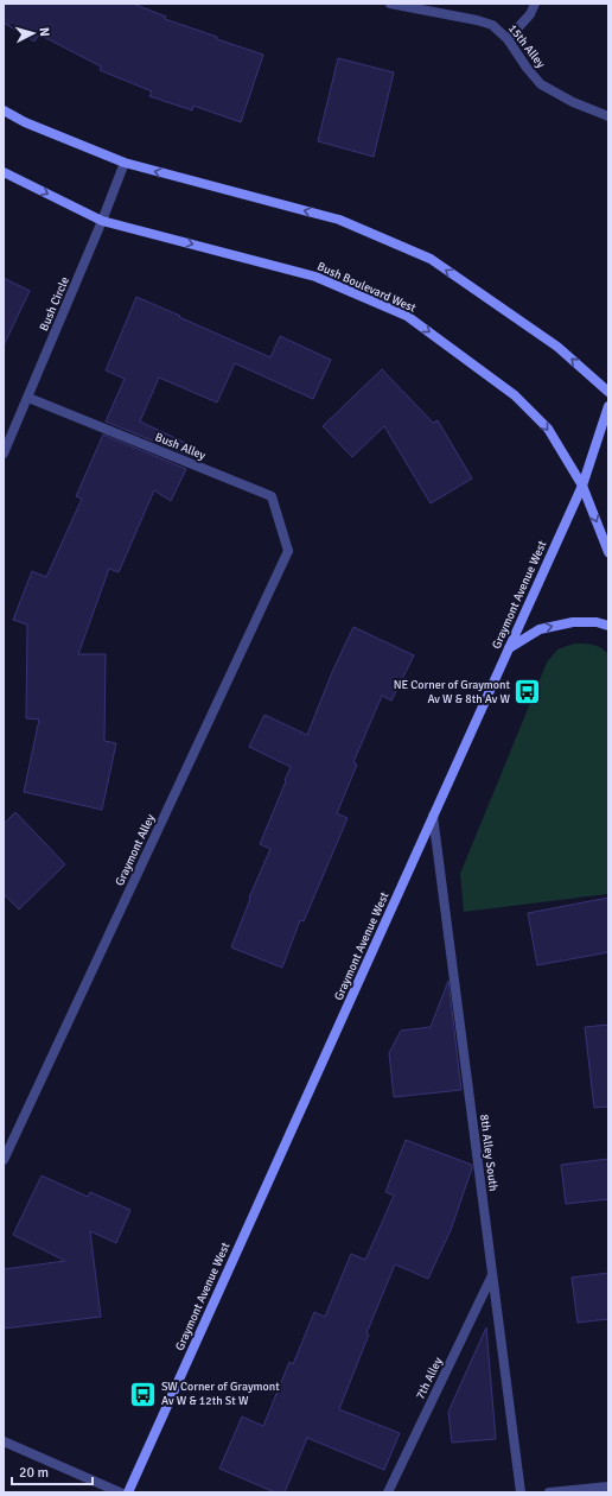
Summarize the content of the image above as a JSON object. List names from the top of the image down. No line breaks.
{"streets":{"main road":["Bush Boulevard West","Graymont Avenue West"],"street":["15th Alley","Bush Circle","Bush Alley","Graymont Alley","8th Alley South","7th Alley"]},"crossings":[["Bush Boulevard West","Bush Circle"],["Bush Boulevard West","Graymont Avenue West"],["Bush Circle","Bush Alley"],["Bush Alley","Graymont Alley"],["Graymont Avenue West","8th Alley South"],["8th Alley South","7th Alley"]],"places":{"bus stop":["NE Corner of Graymont Av W & 8th Av W","SW Corner of Graymont Av W & 12th St W"]},"scale_bar":"20 m","north":"right"}
